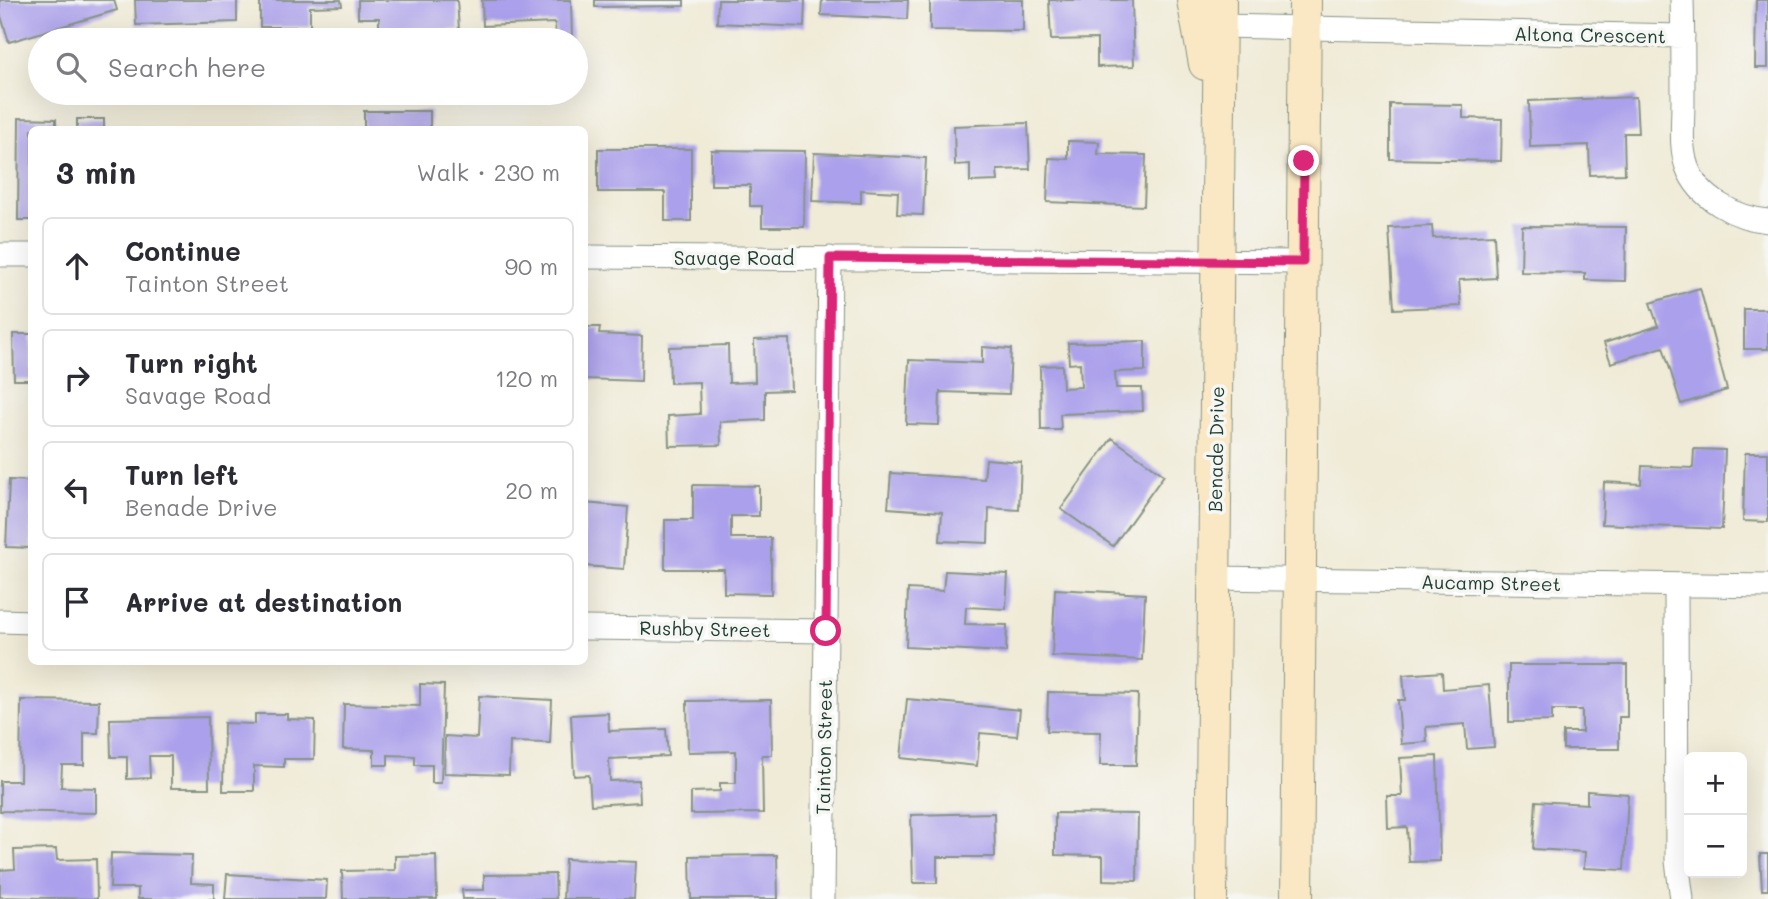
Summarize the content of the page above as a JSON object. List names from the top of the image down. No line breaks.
{"streets":{"street":["Altona Crescent","Savage Road","Benade Drive","Aucamp Street","Rushby Street","Tainton Street"]},"crossings":[["Altona Crescent","Benade Drive"],["Savage Road","Benade Drive"],["Savage Road","Tainton Street"],["Benade Drive","Aucamp Street"],["Rushby Street","Tainton Street"]],"page":{"search":"Search here","heading":["3 min","Walk · 230 m"],"list":[["Continue","Tainton Street","90 m"],["Turn right","Savage Road","120 m"],["Turn left","Benade Drive","20 m"],"Arrive at destination"],"map_buttons":["+","−"]}}
